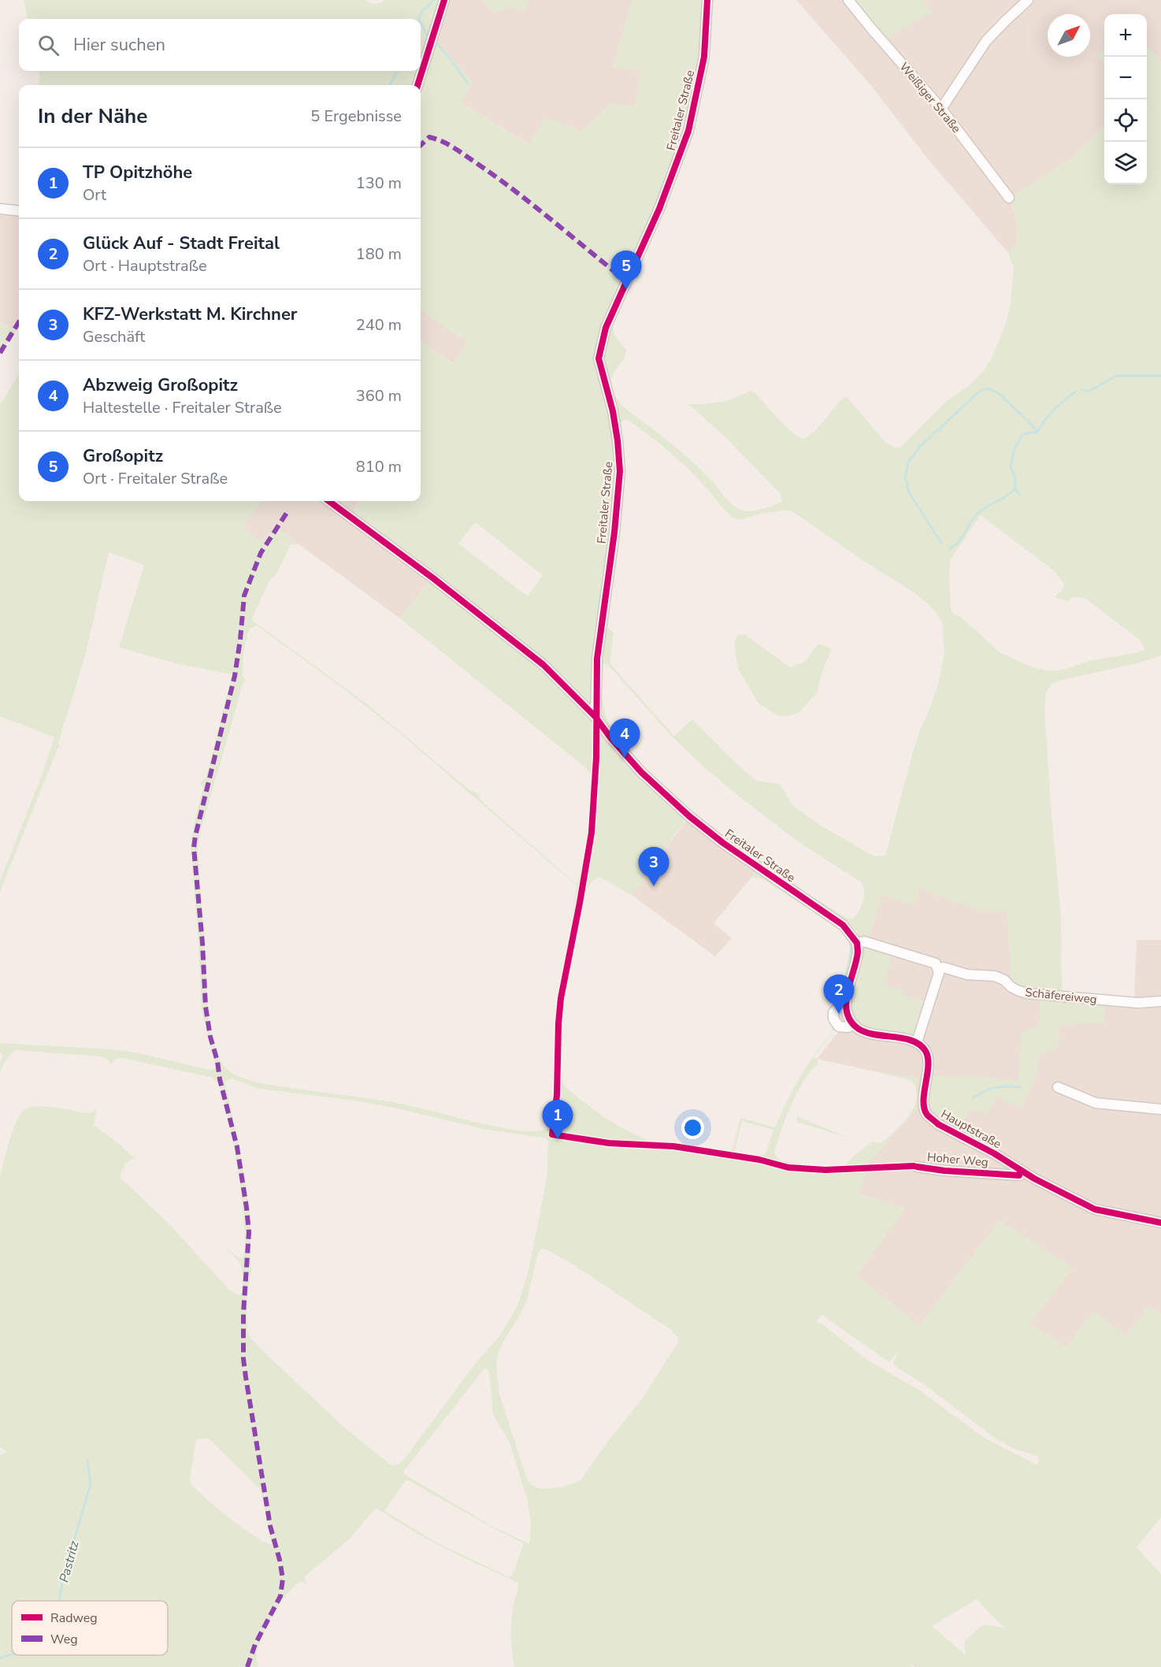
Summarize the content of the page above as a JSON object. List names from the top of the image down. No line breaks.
{"streets":{"street":["Weißiger Straße","Freitaler Straße","Schäfereiweg","Hauptstraße","Hoher Weg"]},"crossings":[["Hauptstraße","Hoher Weg"]],"water":["Pastritz"],"legend":["Radweg","Weg"],"north":"top right","page":{"map_buttons":["+","−"],"search":"Hier suchen","heading":["In der Nähe","5 Ergebnisse"],"list":[{"mark":"1","name":"TP Opitzhöhe","note":"Ort","value":"130 m"},{"mark":"2","name":"Glück Auf - Stadt Freital","note":"Ort · Hauptstraße","value":"180 m"},{"mark":"3","name":"KFZ-Werkstatt M. Kirchner","note":"Geschäft","value":"240 m"},{"mark":"4","name":"Abzweig Großopitz","note":"Haltestelle · Freitaler Straße","value":"360 m"},{"mark":"5","name":"Großopitz","note":"Ort · Freitaler Straße","value":"810 m"}],"pins":["5","4","3","2","1"]}}
